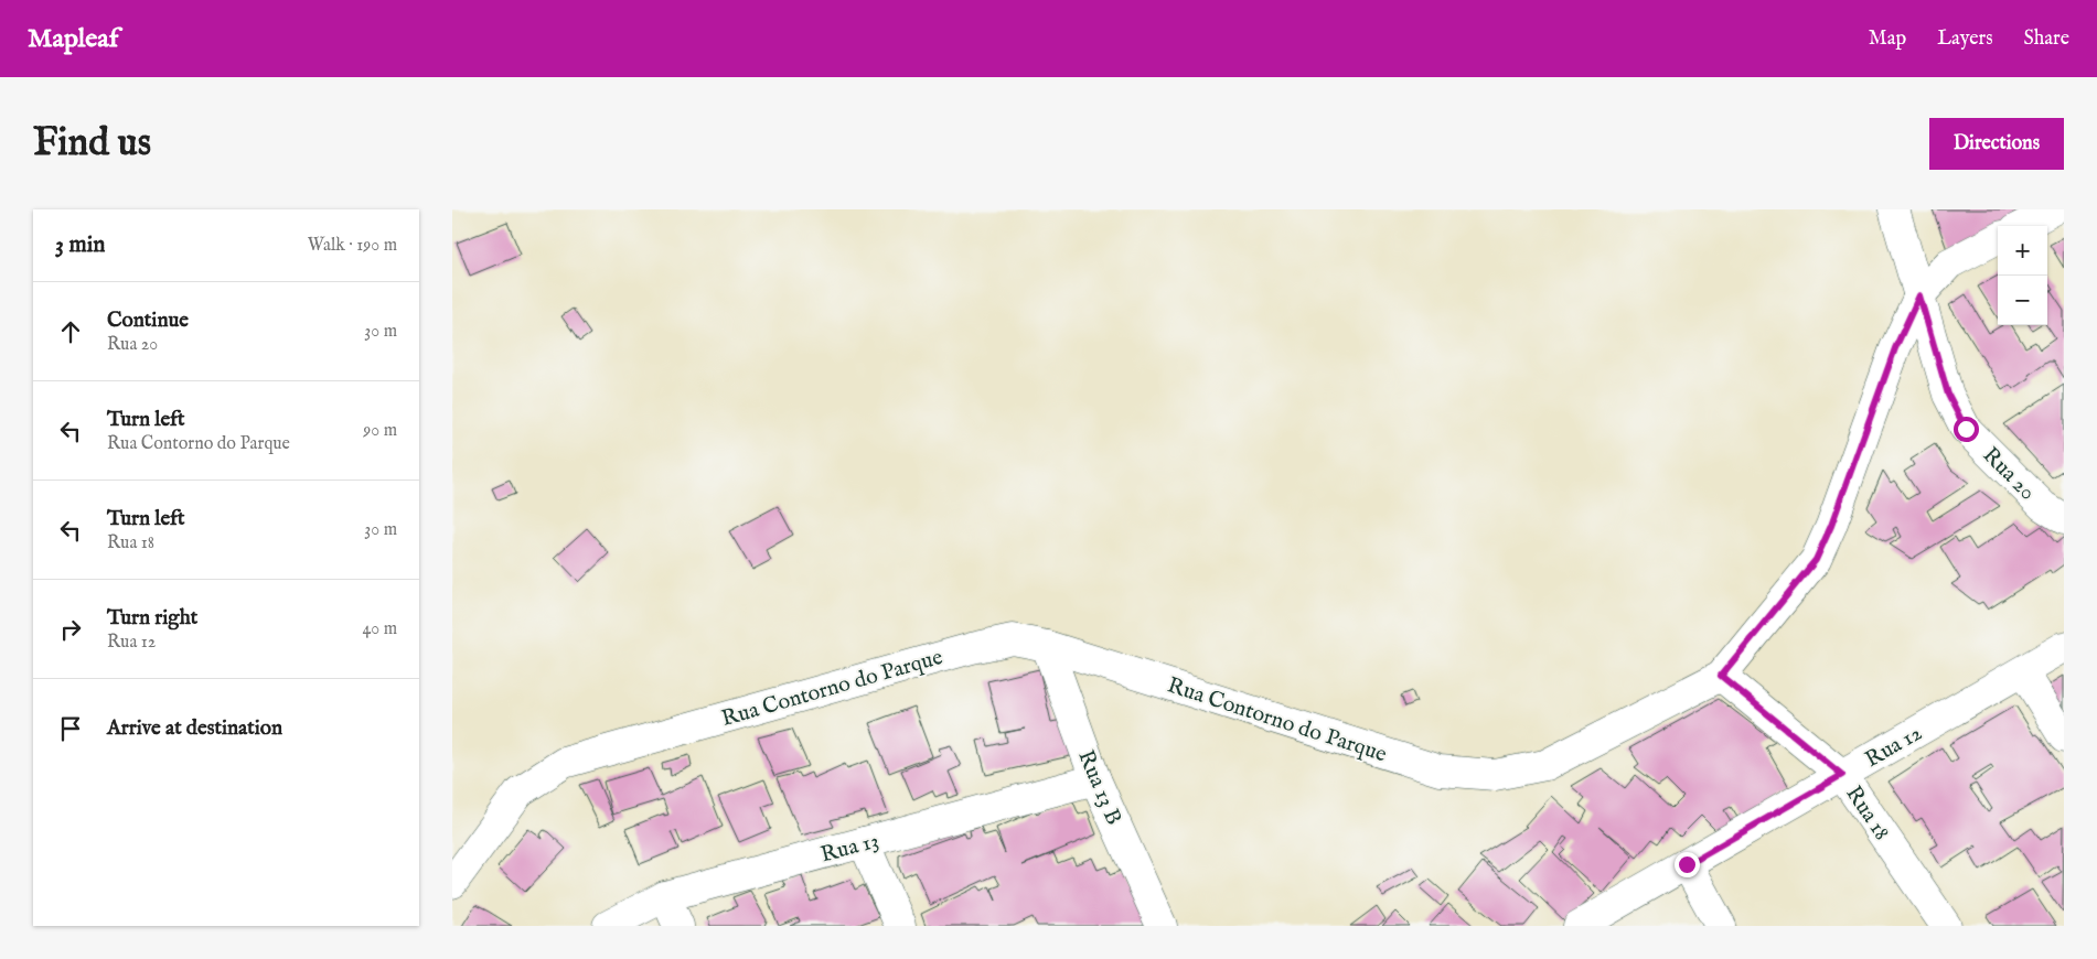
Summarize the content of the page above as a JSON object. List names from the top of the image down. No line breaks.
{"streets":{"street":["Rua 20","Rua Contorno do Parque","Rua 12","Rua 13 B","Rua 18","Rua 13"]},"crossings":[["Rua 20","Rua Contorno do Parque"],["Rua Contorno do Parque","Rua 13 B"],["Rua Contorno do Parque","Rua 18"],["Rua 12","Rua 18"],["Rua 13 B","Rua 13"]],"page":{"header":"Mapleaf","nav":["Map","Layers","Share"],"buttons":"Directions","title":"Find us","heading":["3 min","Walk · 190 m"],"map_buttons":["+","−"],"list":[["Continue","Rua 20","30 m"],["Turn left","Rua Contorno do Parque","90 m"],["Turn left","Rua 18","30 m"],["Turn right","Rua 12","40 m"],"Arrive at destination"]}}
